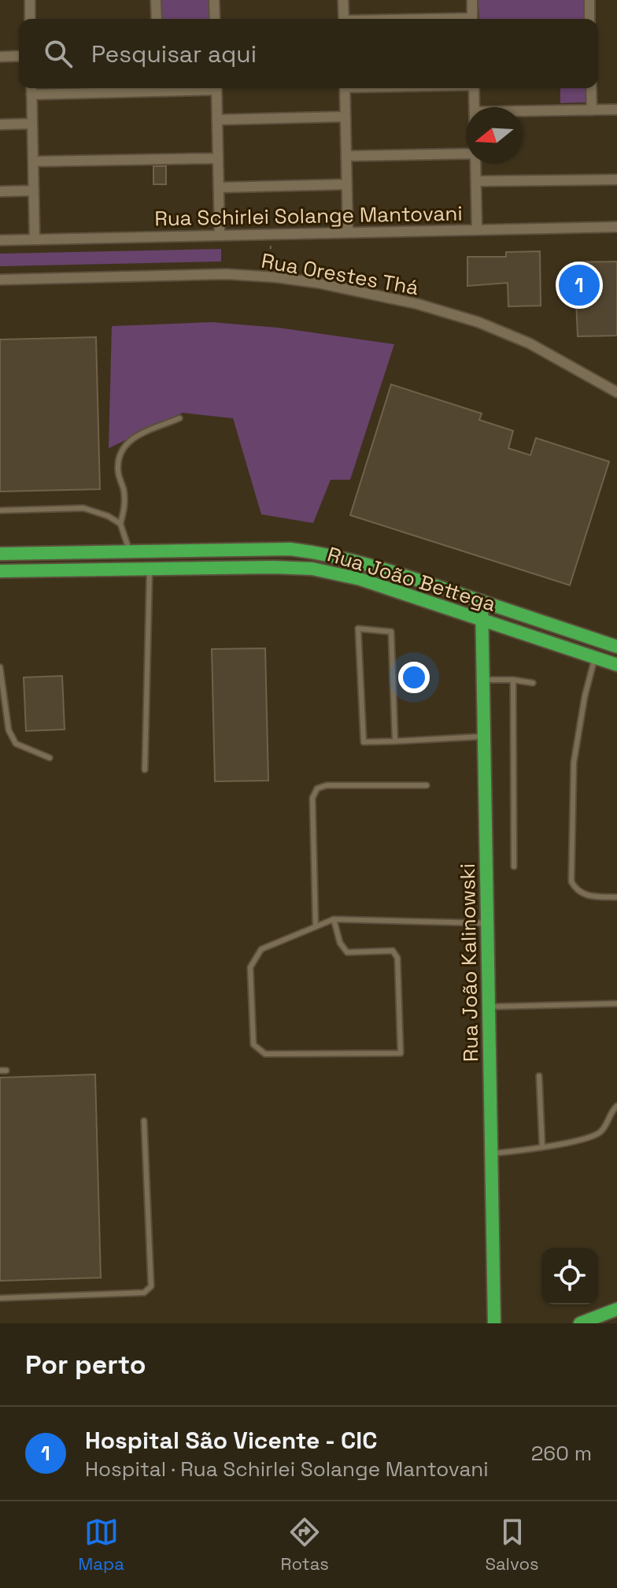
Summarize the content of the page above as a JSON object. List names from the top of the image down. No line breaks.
{"streets":{"main road":["Rua João Bettega","Rua João Kalinowski"],"street":["Rua Schirlei Solange Mantovani","Rua Orestes Thá"]},"crossings":[["Rua João Bettega","Rua João Kalinowski"]],"north":"left","page":{"search":"Pesquisar aqui","pins":"1","heading":"Por perto","list":[{"mark":"1","name":"Hospital São Vicente - CIC","note":"Hospital · Rua Schirlei Solange Mantovani","value":"260 m"}],"nav":["Mapa","Rotas","Salvos"]}}
